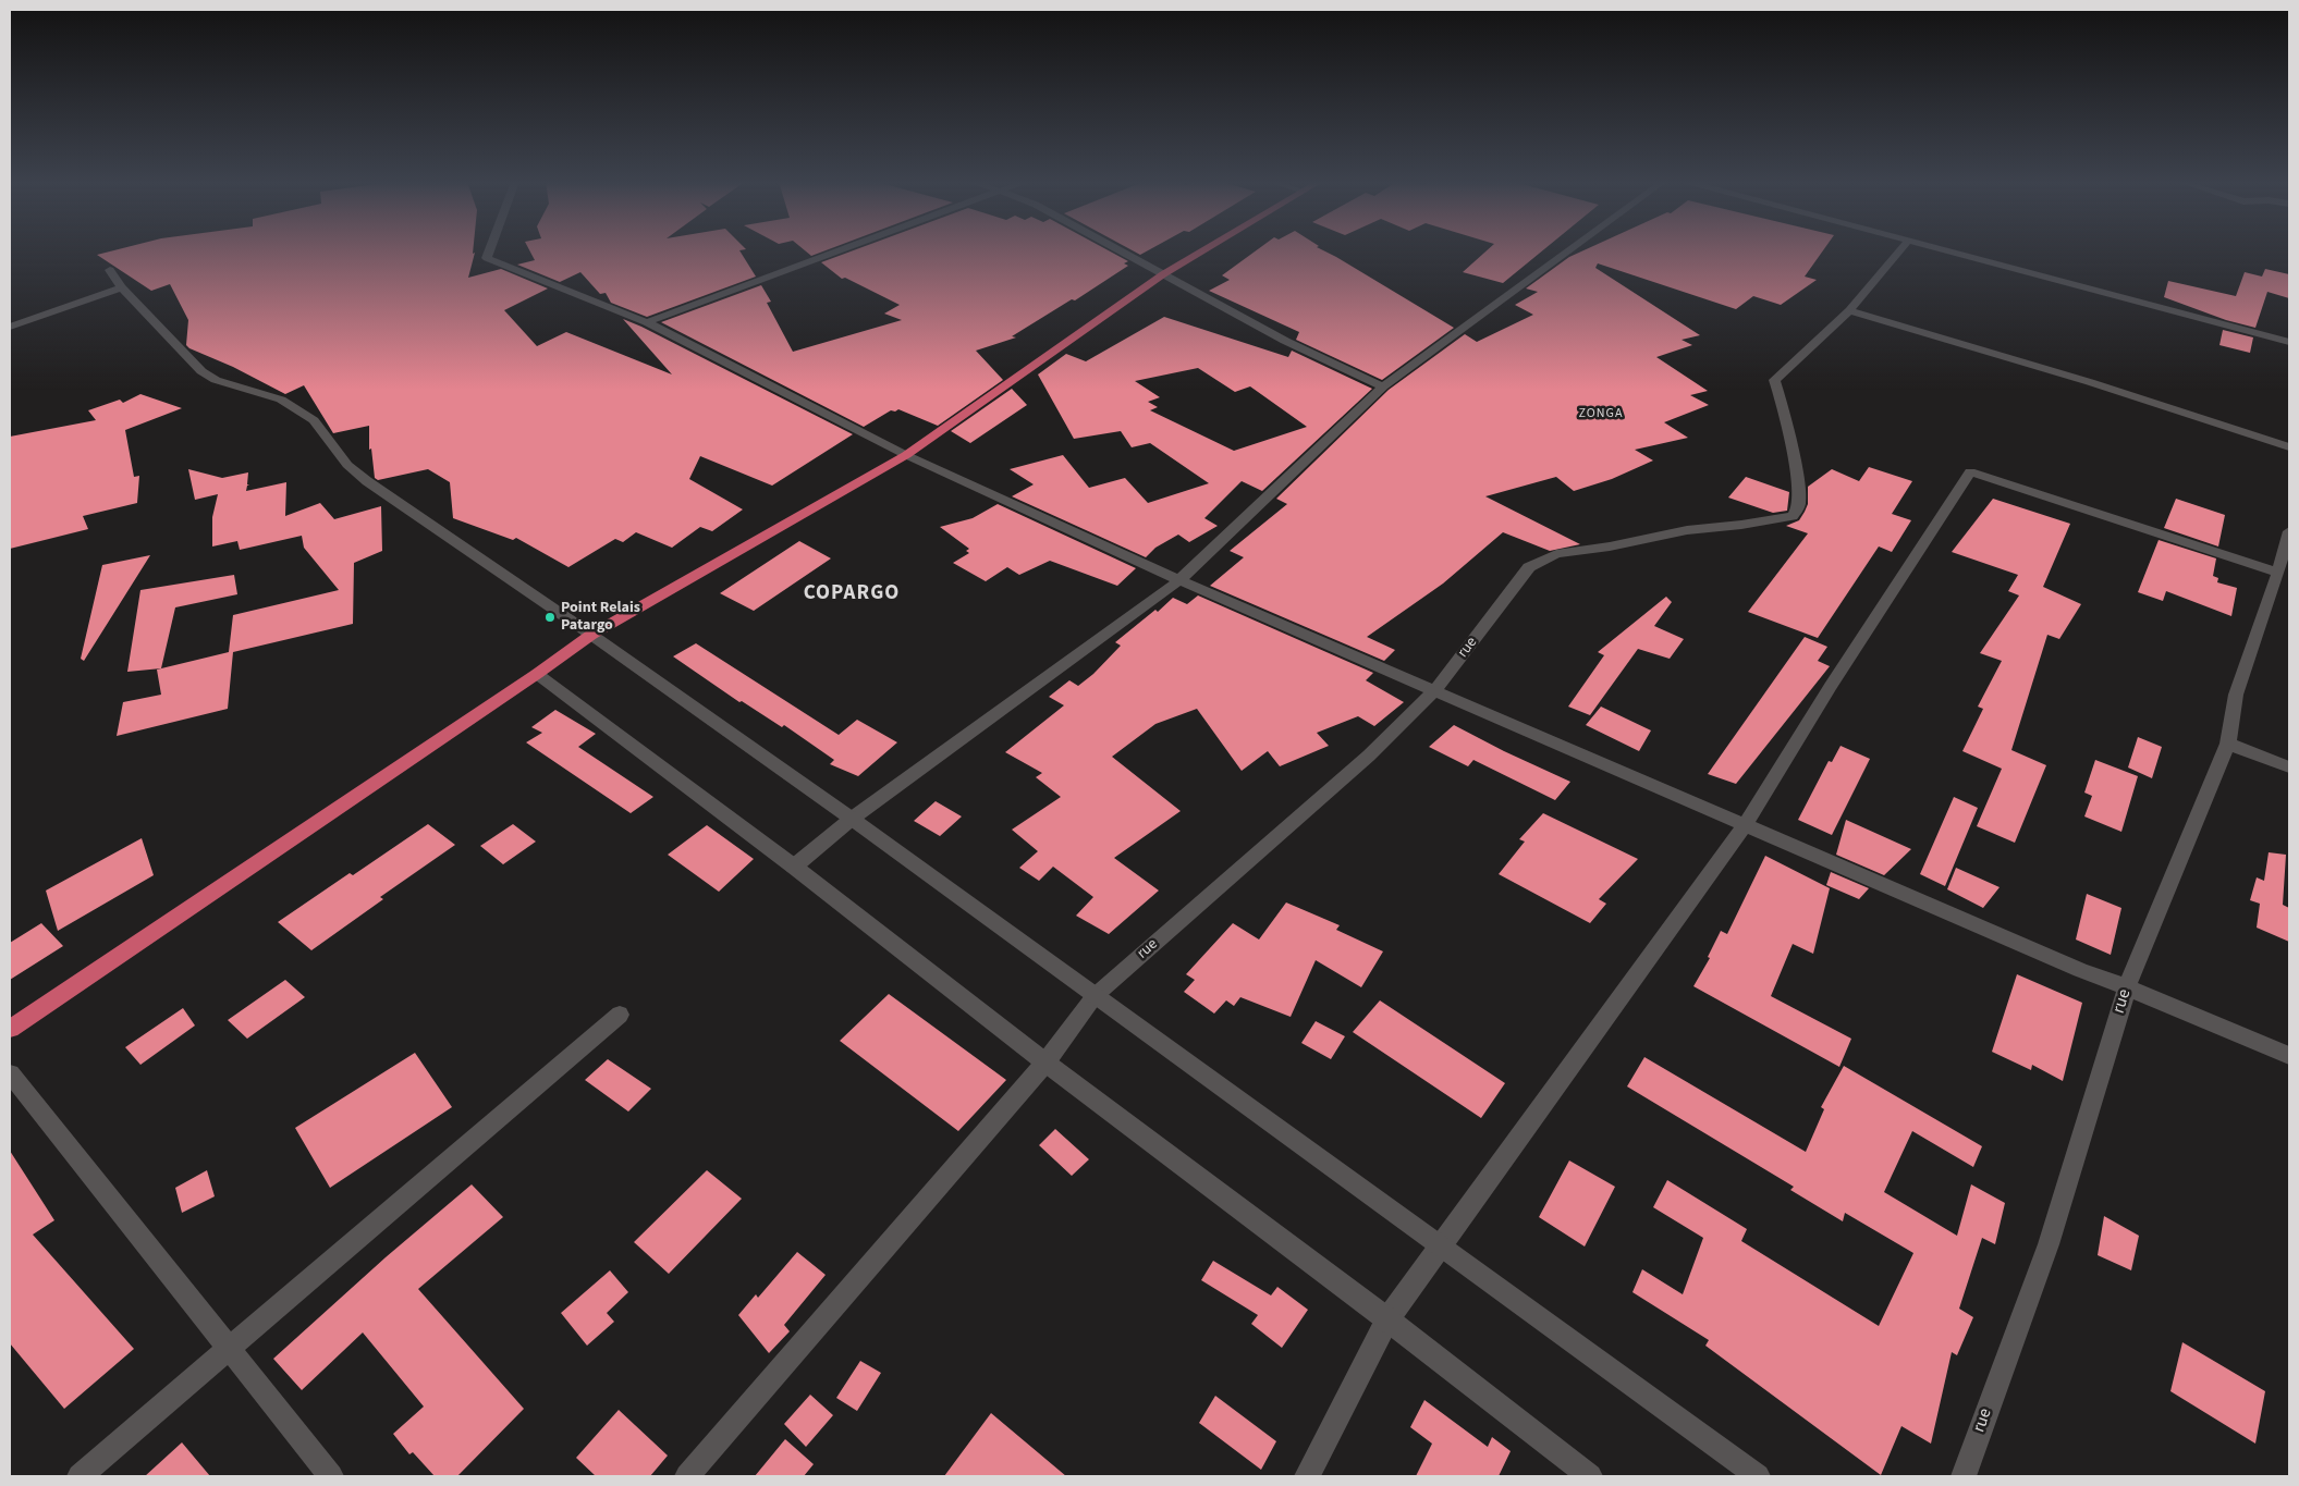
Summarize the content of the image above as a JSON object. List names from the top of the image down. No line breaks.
{"streets":{"street":["rue"]},"districts":["ZONGA","COPARGO"],"places":["Point Relais Patargo"]}
